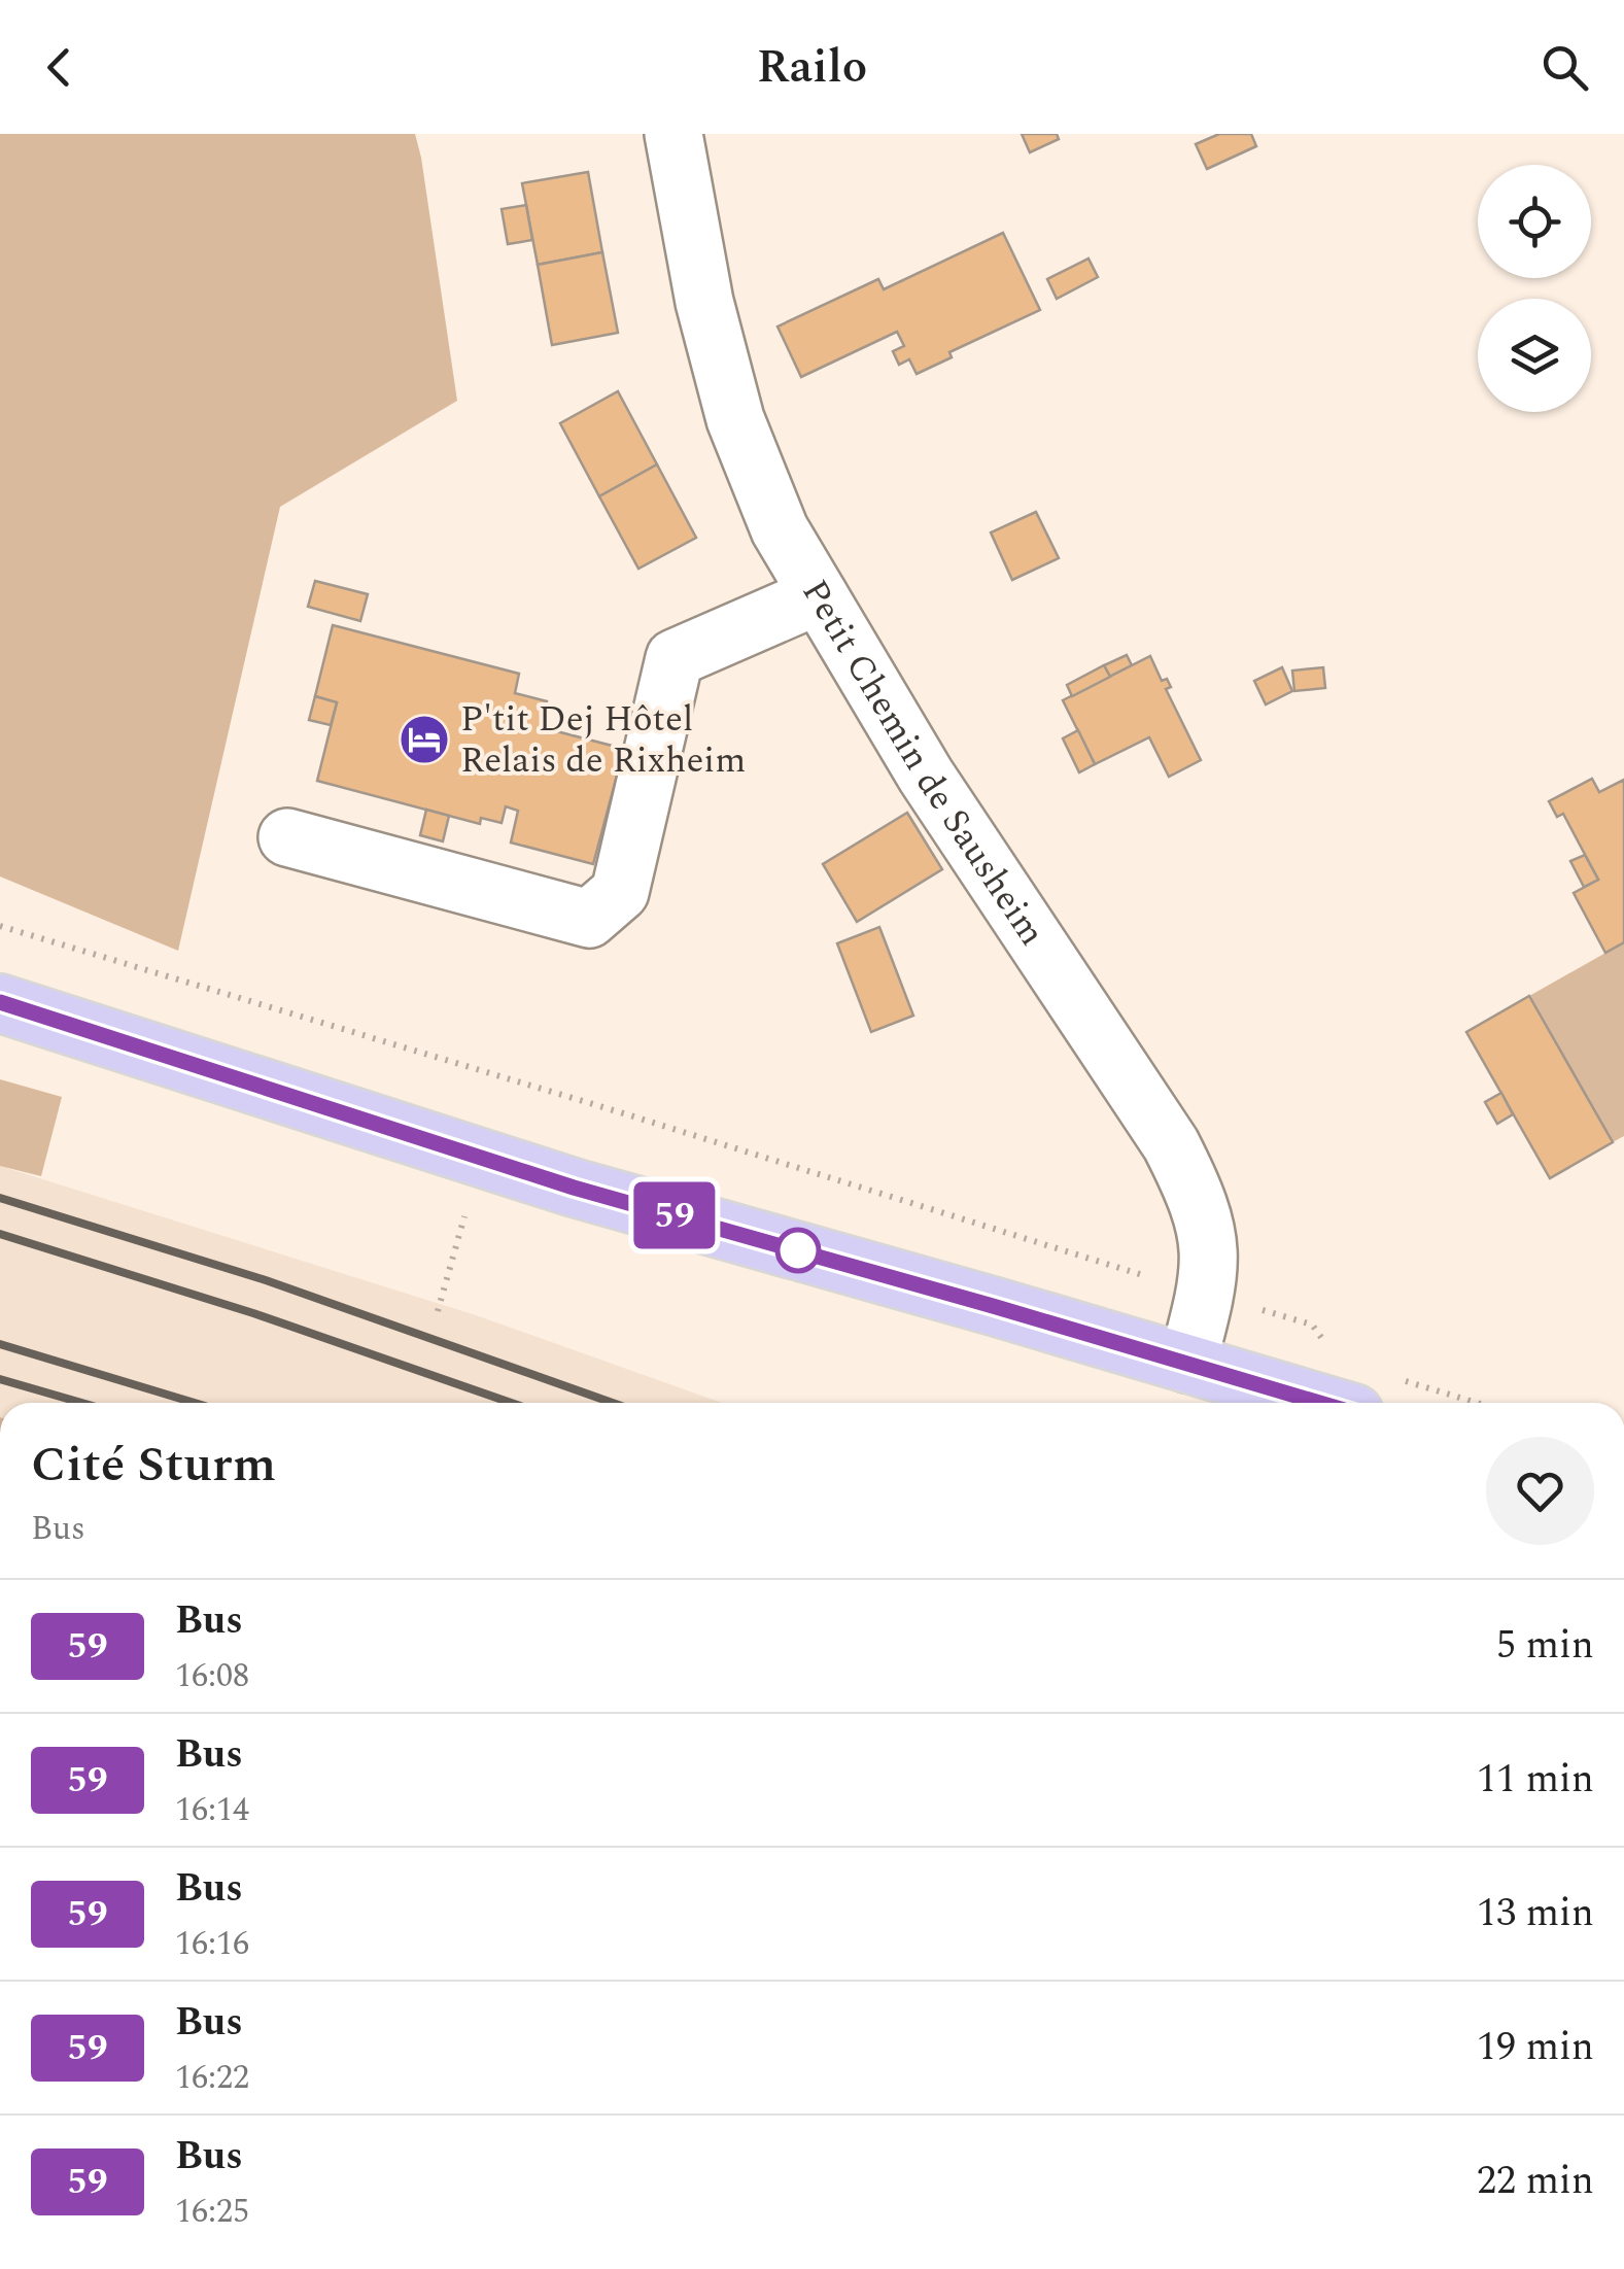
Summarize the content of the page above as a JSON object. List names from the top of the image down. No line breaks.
{"streets":{"street":["Petit Chemin de Sausheim"]},"places":{"hotel":["P'tit Dej Hôtel Relais de Rixheim"]},"lines":["bus line 59"],"page":{"header":"Railo","on_map":"59","heading":["Cité Sturm","Bus"],"list":[{"mark":"59","name":"Bus","note":"16:08","value":"5 min"},{"mark":"59","name":"Bus","note":"16:14","value":"11 min"},{"mark":"59","name":"Bus","note":"16:16","value":"13 min"},{"mark":"59","name":"Bus","note":"16:22","value":"19 min"},{"mark":"59","name":"Bus","note":"16:25","value":"22 min"}]}}
